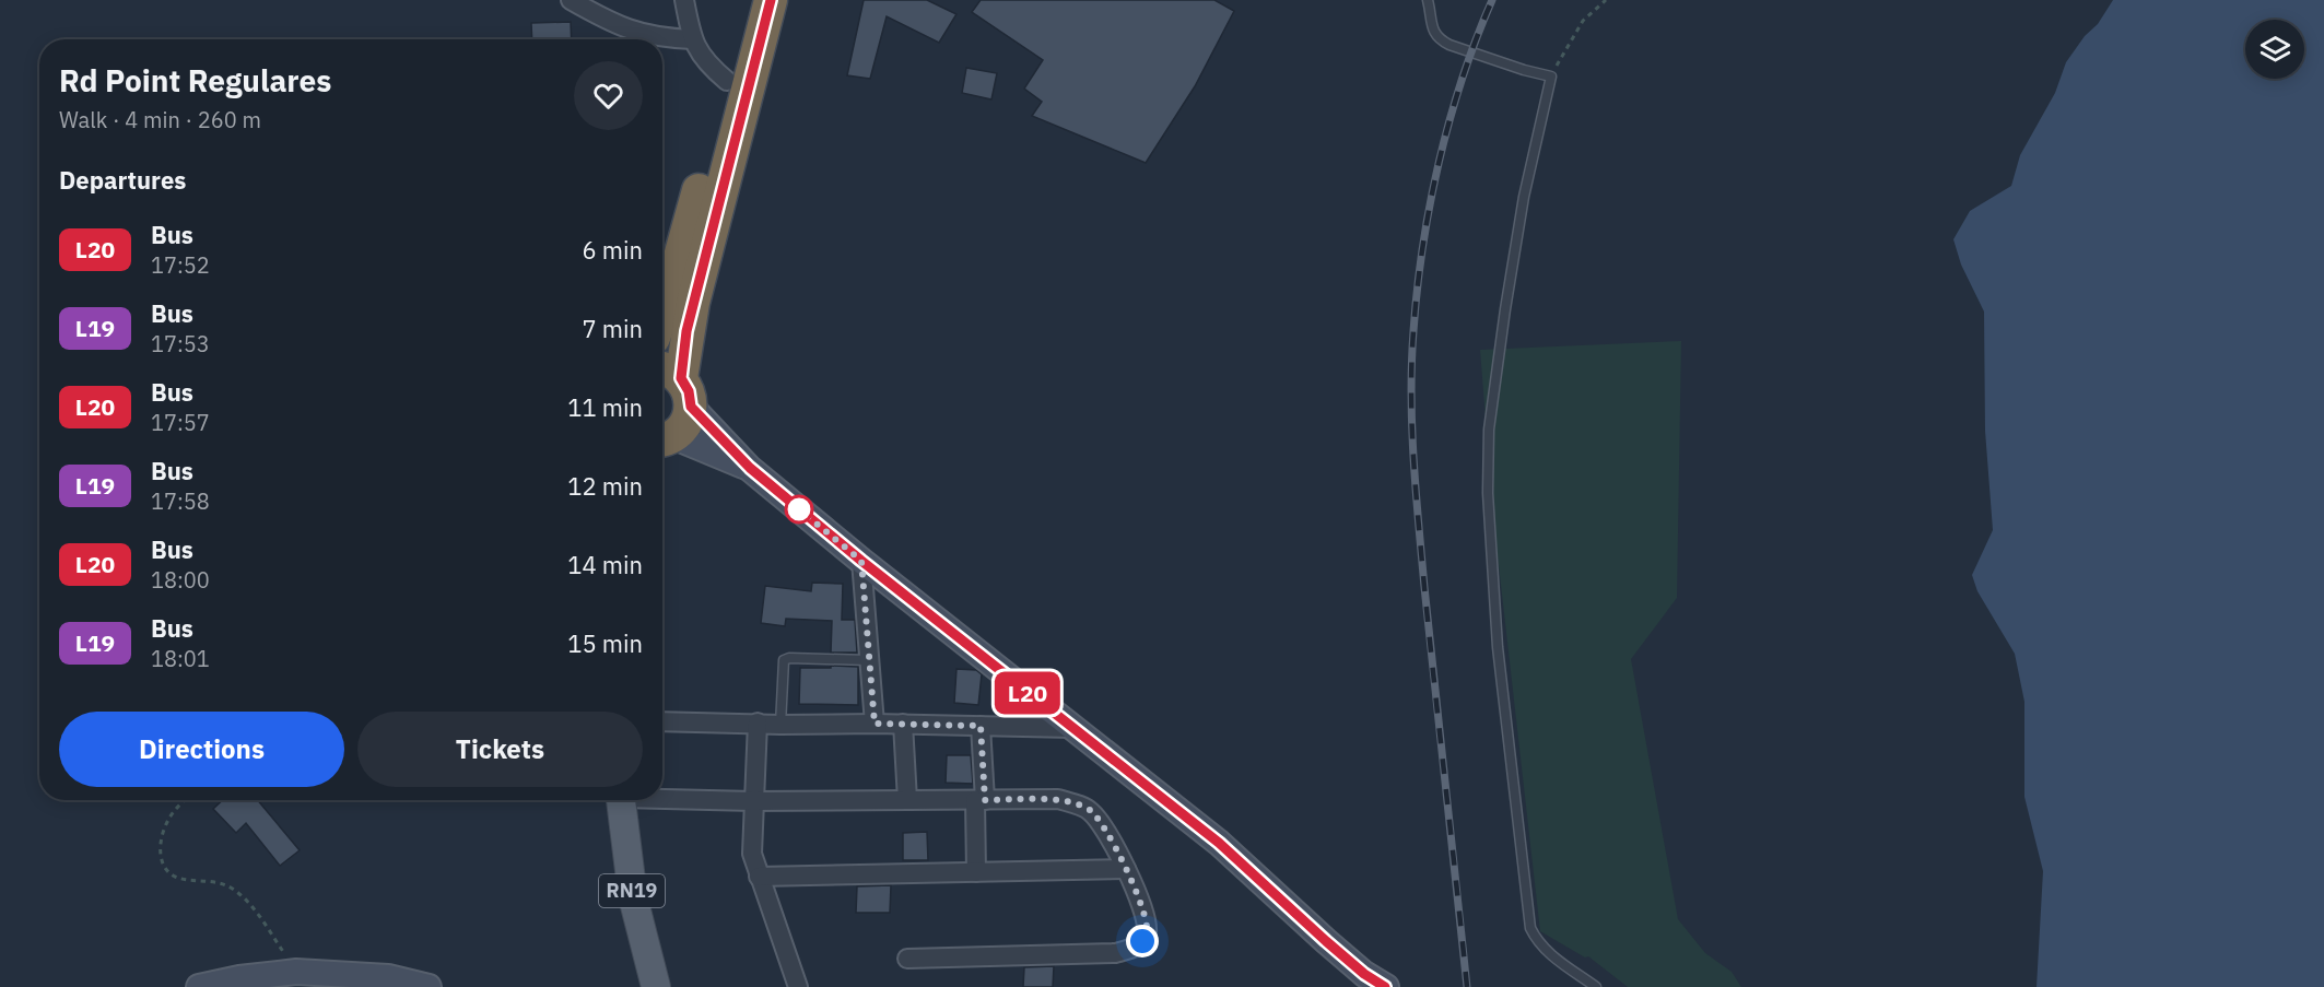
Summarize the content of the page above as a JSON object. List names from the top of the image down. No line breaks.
{"streets":{"main road":["RN19"]},"lines":["bus line L20"],"page":{"on_map":"L20","heading":[["Rd Point Regulares","Walk · 4 min · 260 m"],"Departures"],"list":[{"mark":"L20","name":"Bus","note":"17:52","value":"6 min"},{"mark":"L19","name":"Bus","note":"17:53","value":"7 min"},{"mark":"L20","name":"Bus","note":"17:57","value":"11 min"},{"mark":"L19","name":"Bus","note":"17:58","value":"12 min"},{"mark":"L20","name":"Bus","note":"18:00","value":"14 min"},{"mark":"L19","name":"Bus","note":"18:01","value":"15 min"}],"buttons":["Directions","Tickets"]}}
